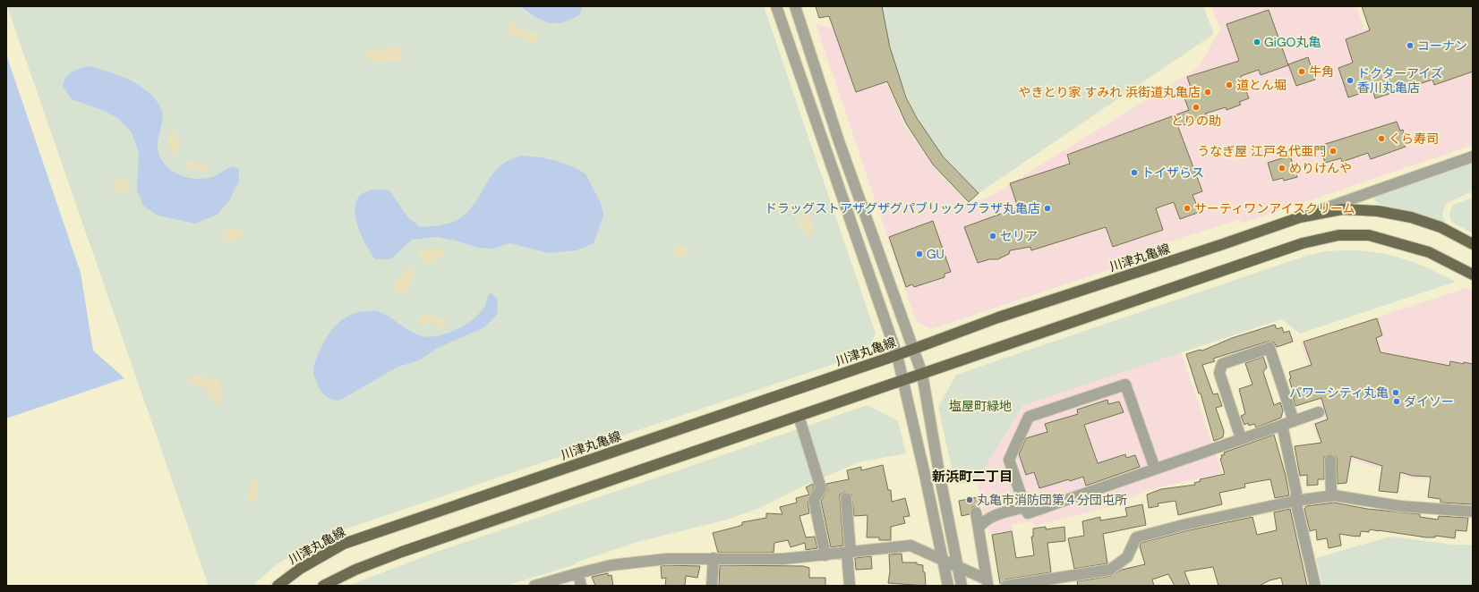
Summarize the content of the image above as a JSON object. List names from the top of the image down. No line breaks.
{"streets":{"main road":["川津丸亀線"]},"districts":["新浜町二丁目"],"parks":["塩屋町緑地"],"places":["GiGO丸亀","コーナン","牛角","ドクターアイズ 香川丸亀店","道とん堀","やきとり家 すみれ 浜街道丸亀店","とりの助","くら寿司","うなぎ屋 江戸名代亜門","めりけんや","トイザらス","ドラッグストアザグザグパブリックプラザ丸亀店","サーティワンアイスクリーム","セリア","GU","パワーシティ丸亀","ダイソー","丸亀市消防団第４分団屯所"]}
